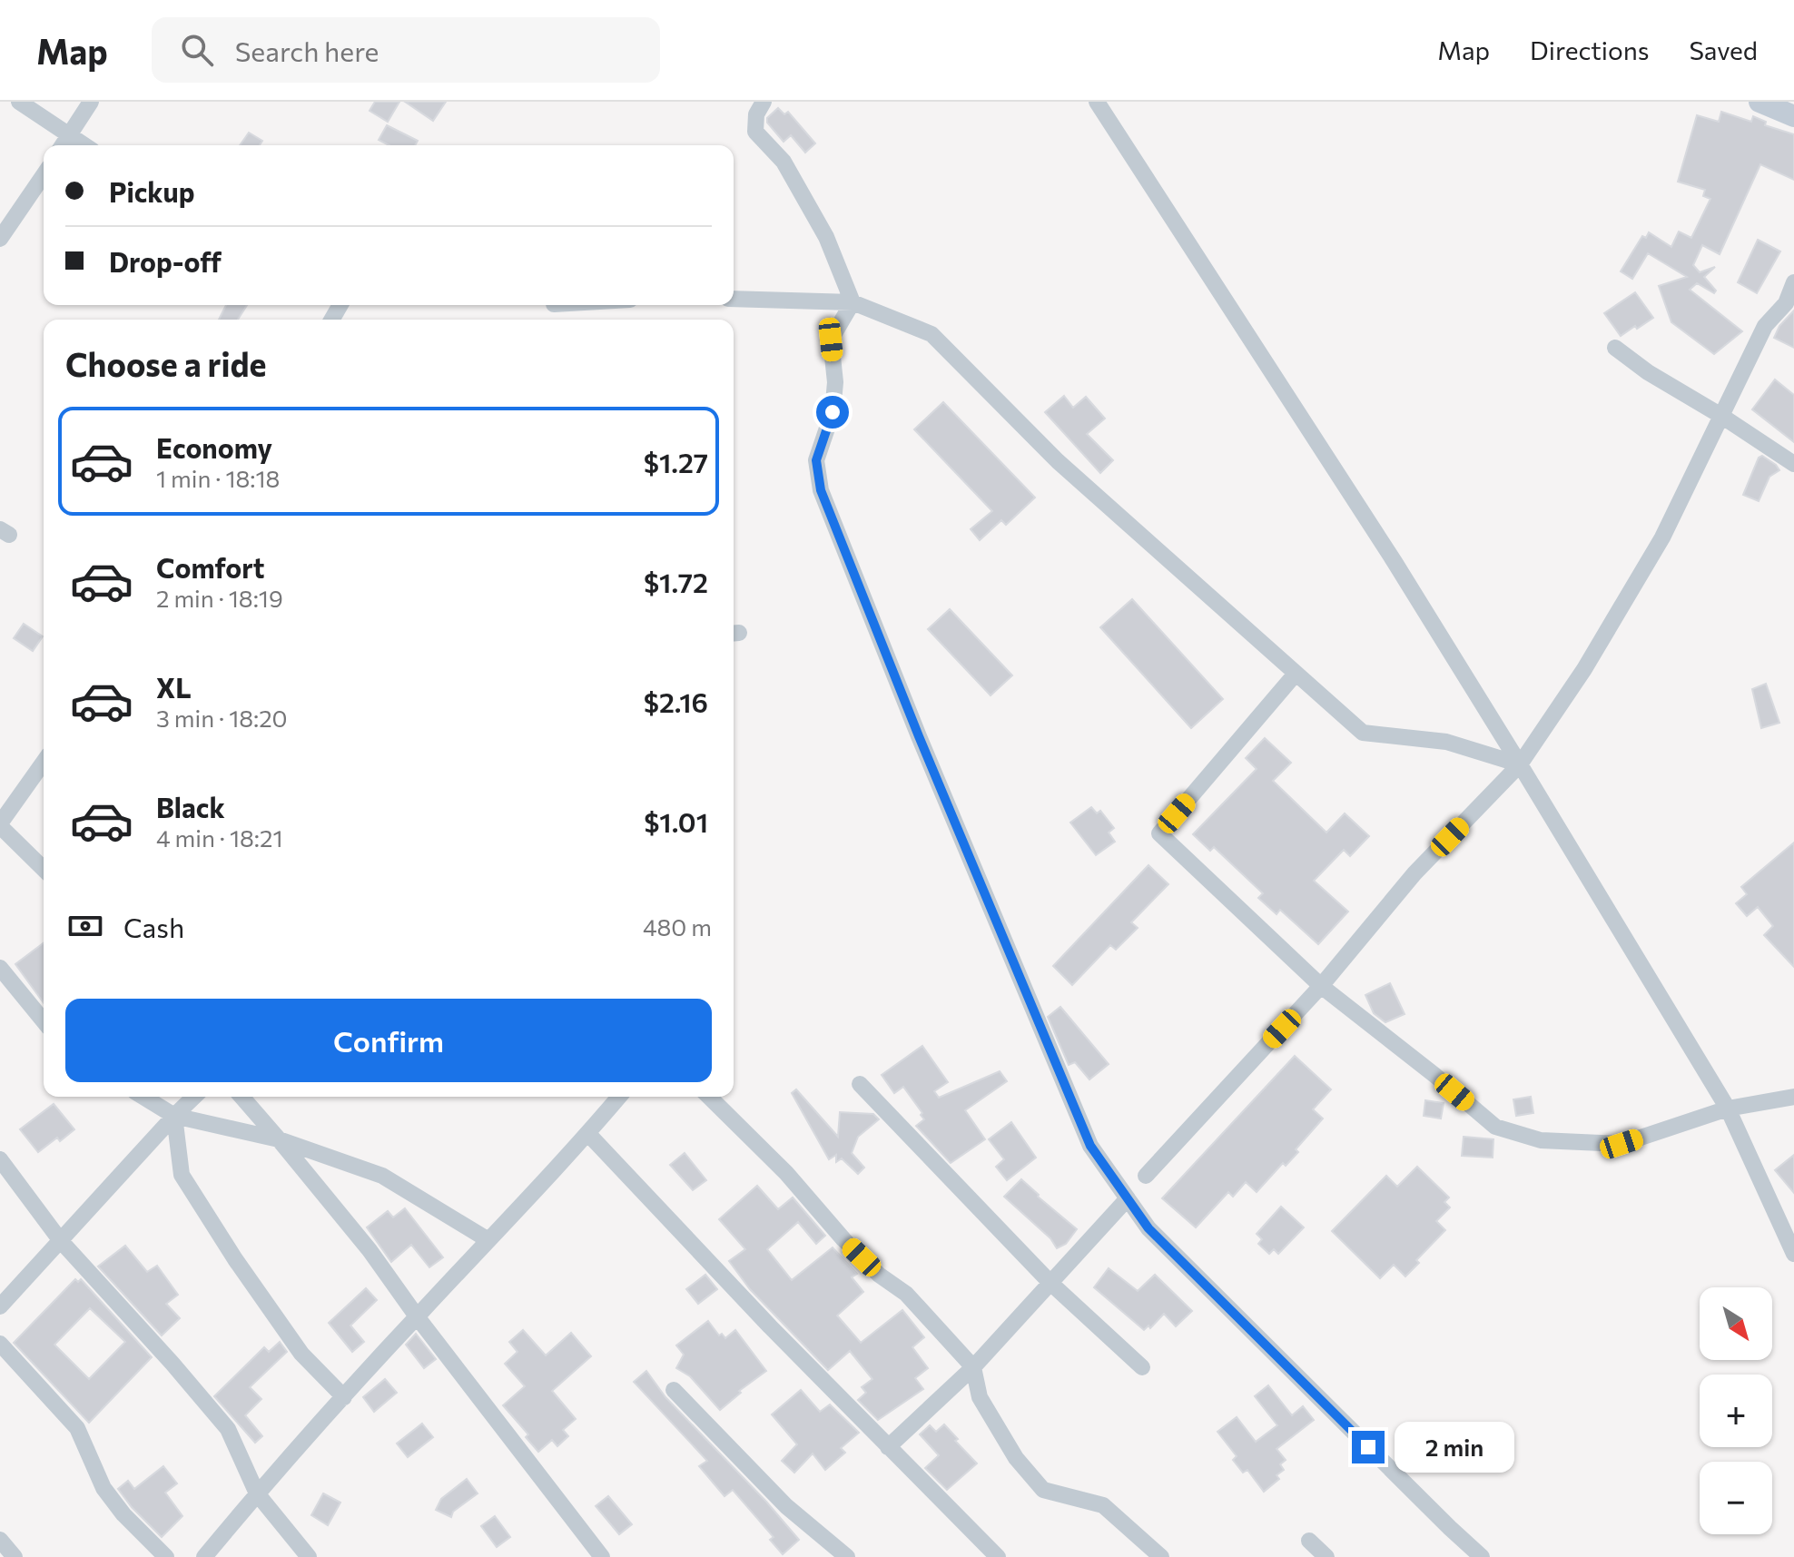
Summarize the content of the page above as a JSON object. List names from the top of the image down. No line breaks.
{"north":"bottom right","page":{"header":"Map","search":"Search here","nav":["Map","Directions","Saved"],"banner":["Pickup","Drop-off"],"heading":"Choose a ride","list":[{"name":"Economy","note":"1 min · 18:18","value":"$1.27"},{"name":"Comfort","note":"2 min · 18:19","value":"$1.72"},{"name":"XL","note":"3 min · 18:20","value":"$2.16"},{"name":"Black","note":"4 min · 18:21","value":"$1.01"}],"pay":["Cash","480 m"],"buttons":"Confirm","map_buttons":["+","−"],"bubble":"2 min"}}
